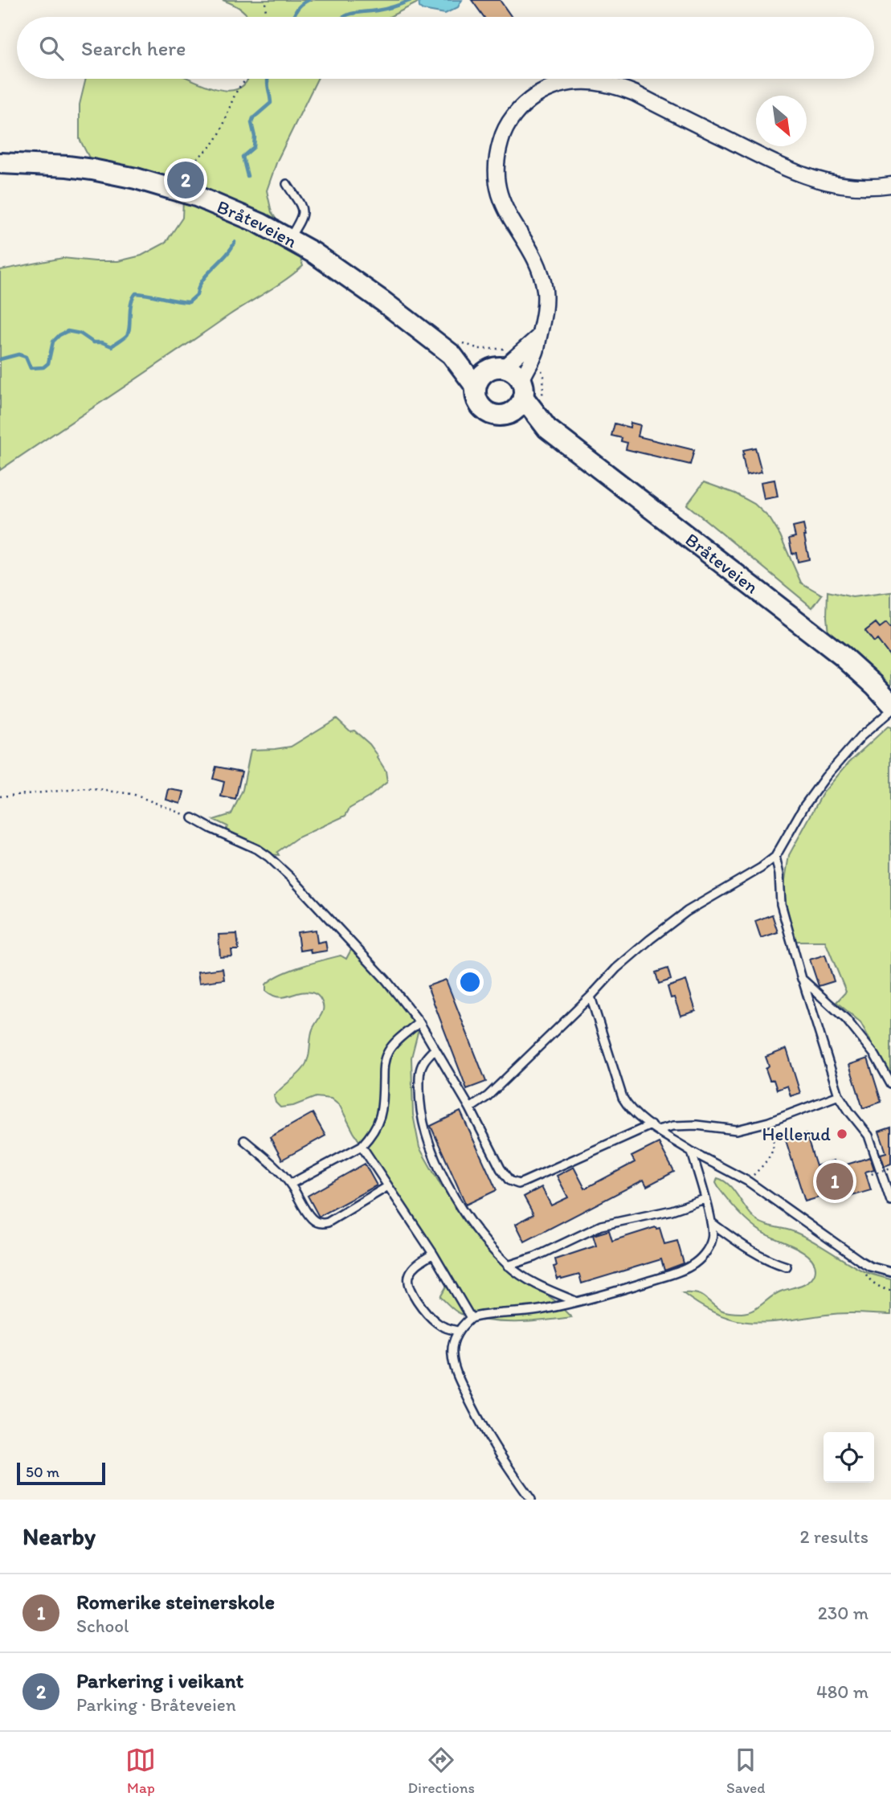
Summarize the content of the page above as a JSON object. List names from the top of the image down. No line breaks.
{"streets":{"main road":["Bråteveien"]},"places":["Hellerud"],"scale_bar":"50 m","north":"bottom right","page":{"search":"Search here","pins":["2","1"],"scale":"50 m","heading":["Nearby","2 results"],"list":[{"mark":"1","name":"Romerike steinerskole","note":"School","value":"230 m"},{"mark":"2","name":"Parkering i veikant","note":"Parking · Bråteveien","value":"480 m"}],"nav":["Map","Directions","Saved"]}}
